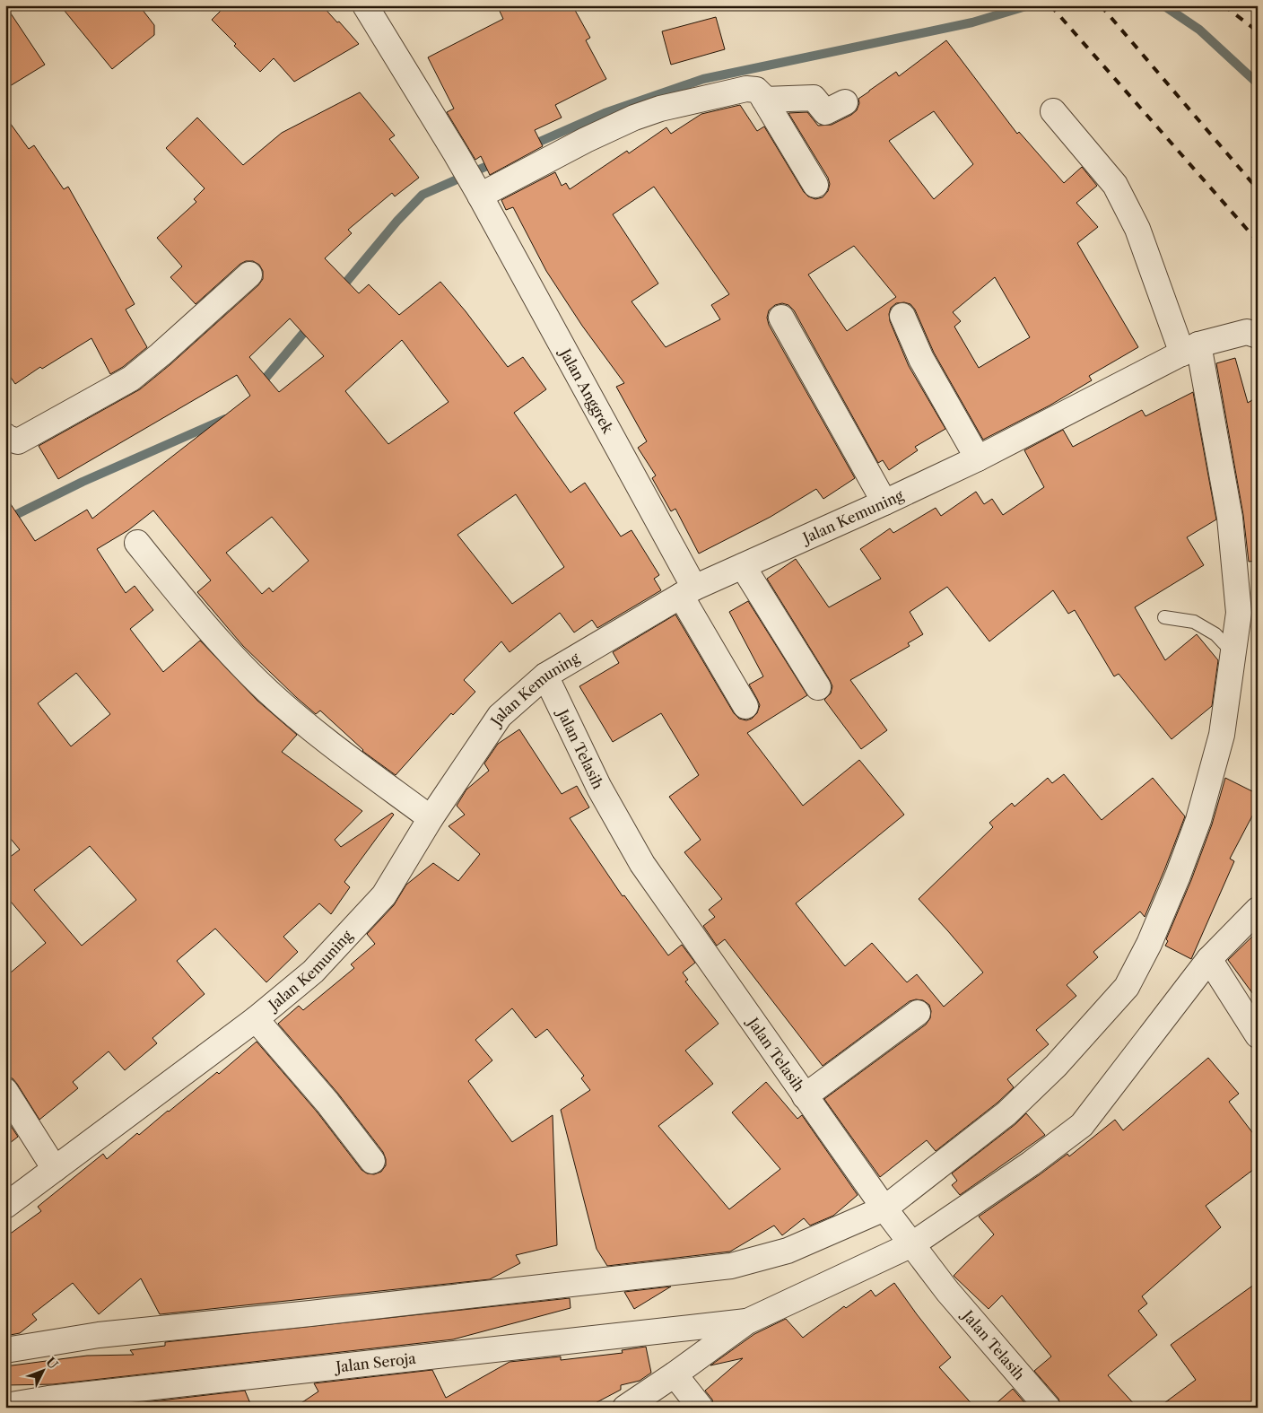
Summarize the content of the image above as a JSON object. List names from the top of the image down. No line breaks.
{"streets":{"street":["Jalan Anggrek","Jalan Kemuning","Jalan Telasih","Jalan Seroja"]},"crossings":[["Jalan Anggrek","Jalan Kemuning"],["Jalan Kemuning","Jalan Telasih"]],"north":"top right"}
